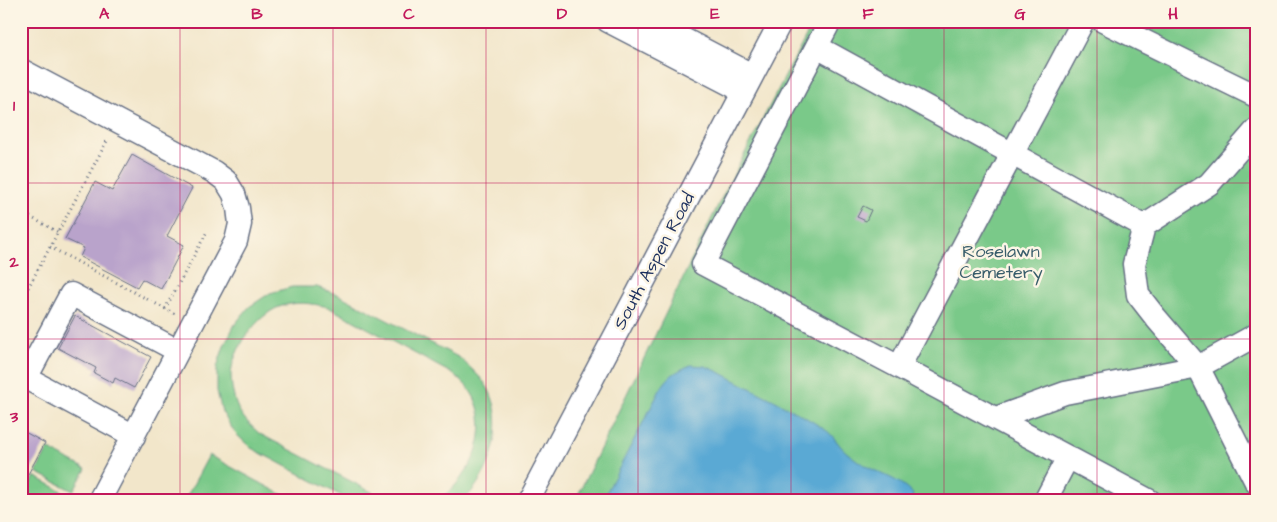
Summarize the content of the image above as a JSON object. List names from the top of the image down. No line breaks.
{"streets":{"street":["South Aspen Road"]},"parks":["Roselawn Cemetery"],"grid":{"columns":["A","B","C","D","E","F","G","H"],"rows":["1","2","3"]}}
